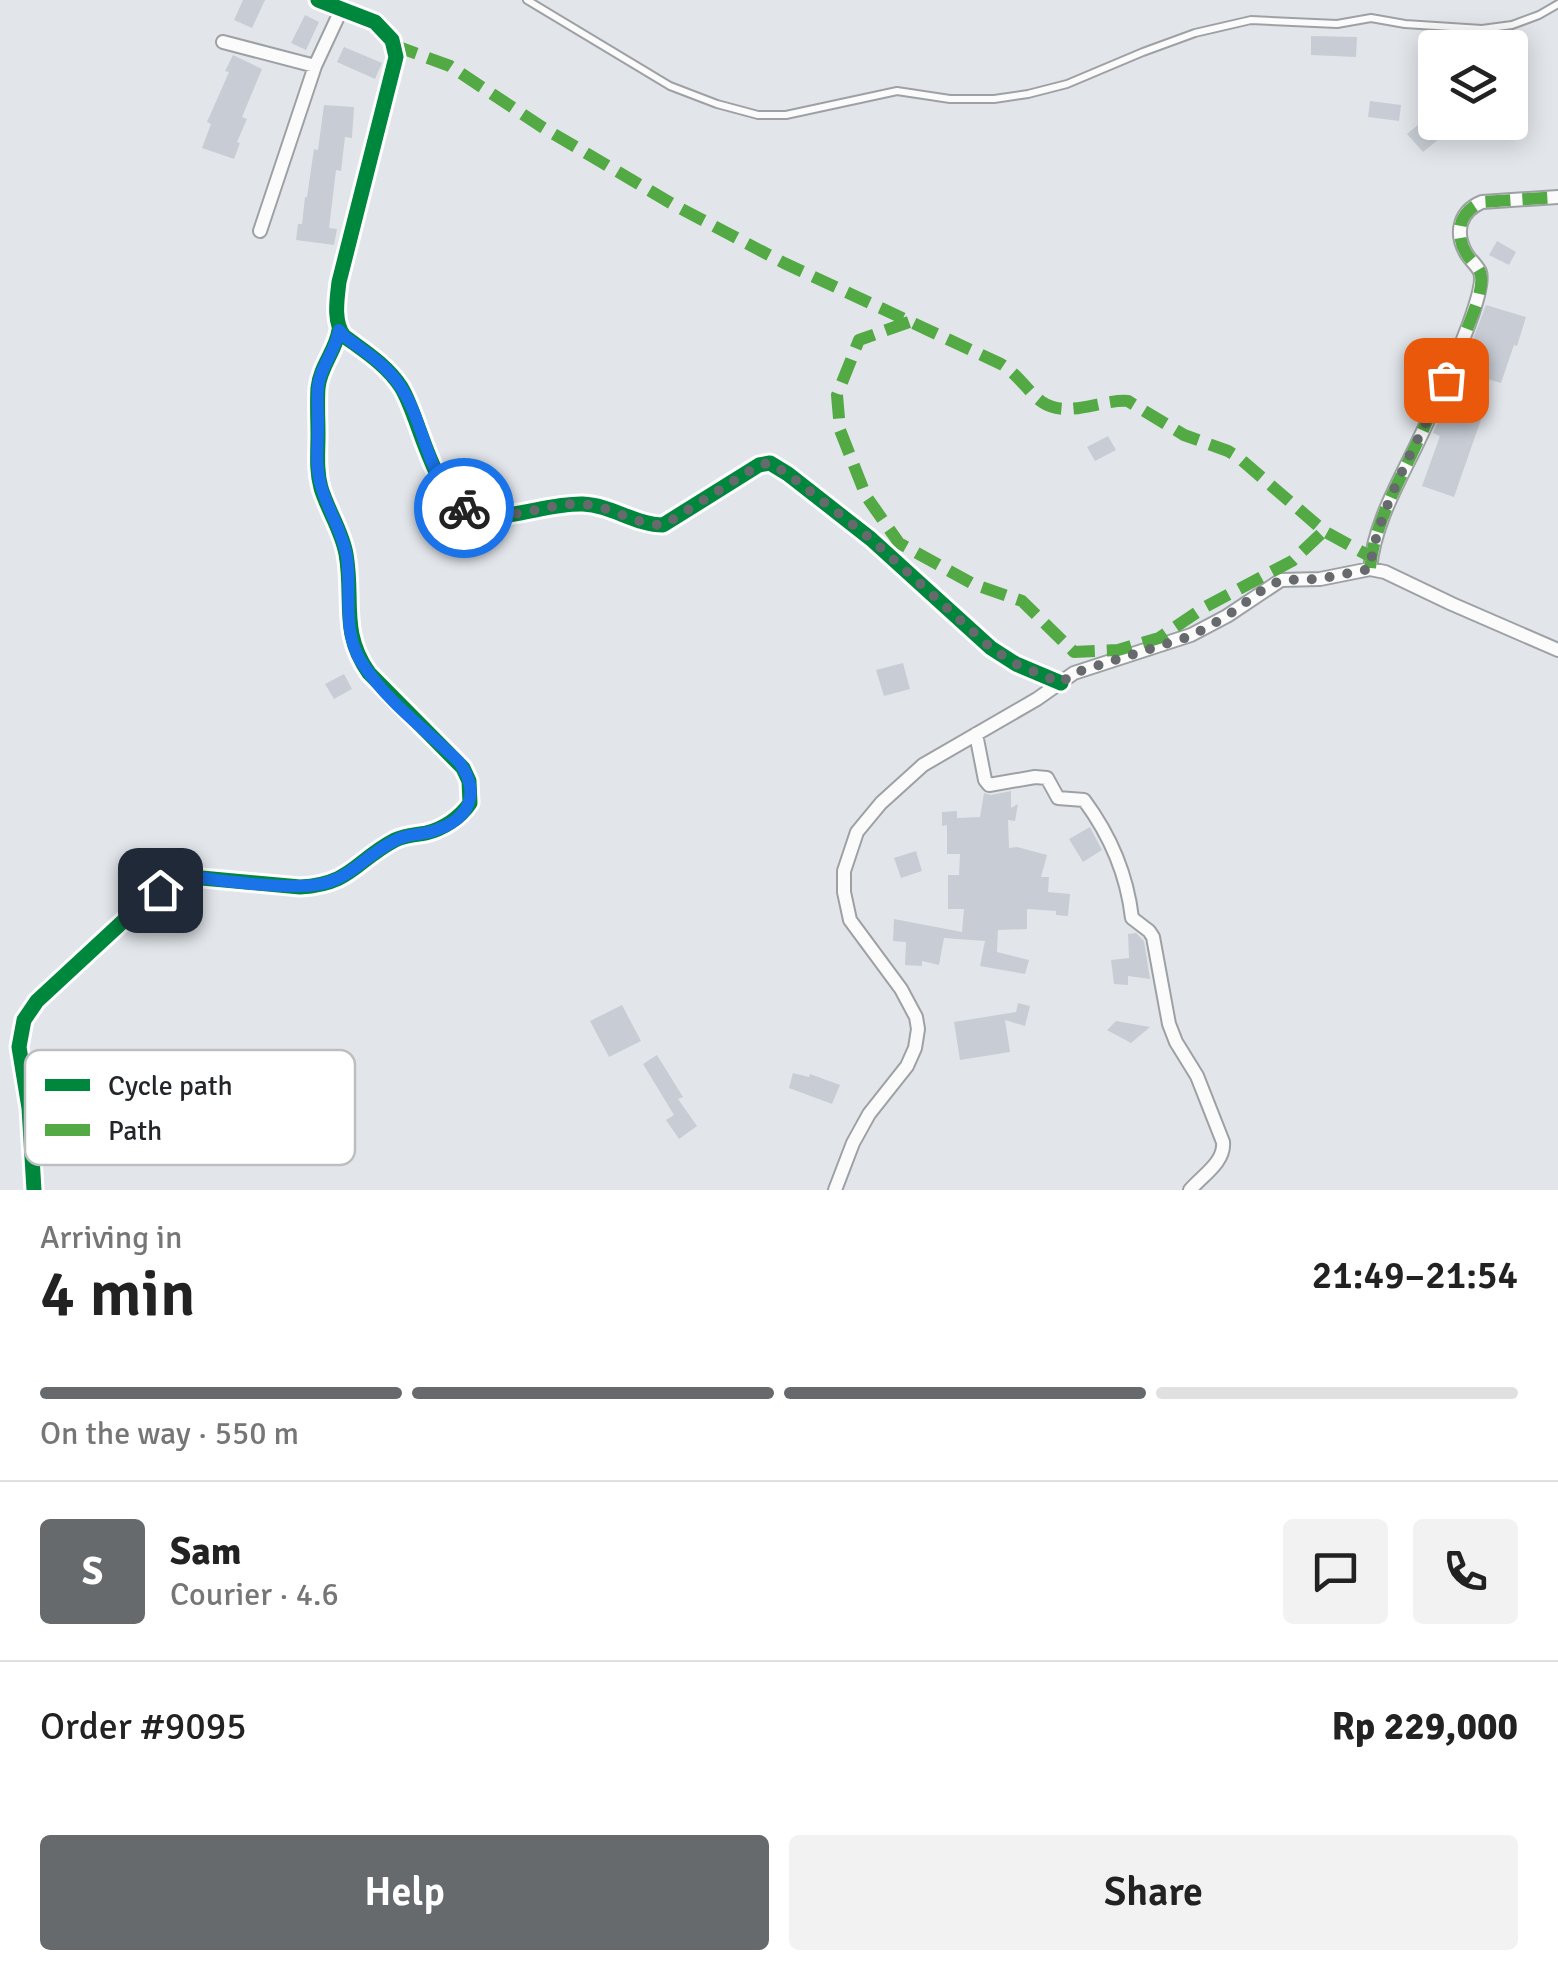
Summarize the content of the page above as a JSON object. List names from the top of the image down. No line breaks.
{"legend":["Cycle path","Path"],"page":{"heading":["4 min","Arriving in","21:49–21:54"],"panel":["Sam","Courier · 4.6","Order #9095","Rp 229,000"],"bar":"On the way · 550 m","round":"S","buttons":["Help","Share"]}}
